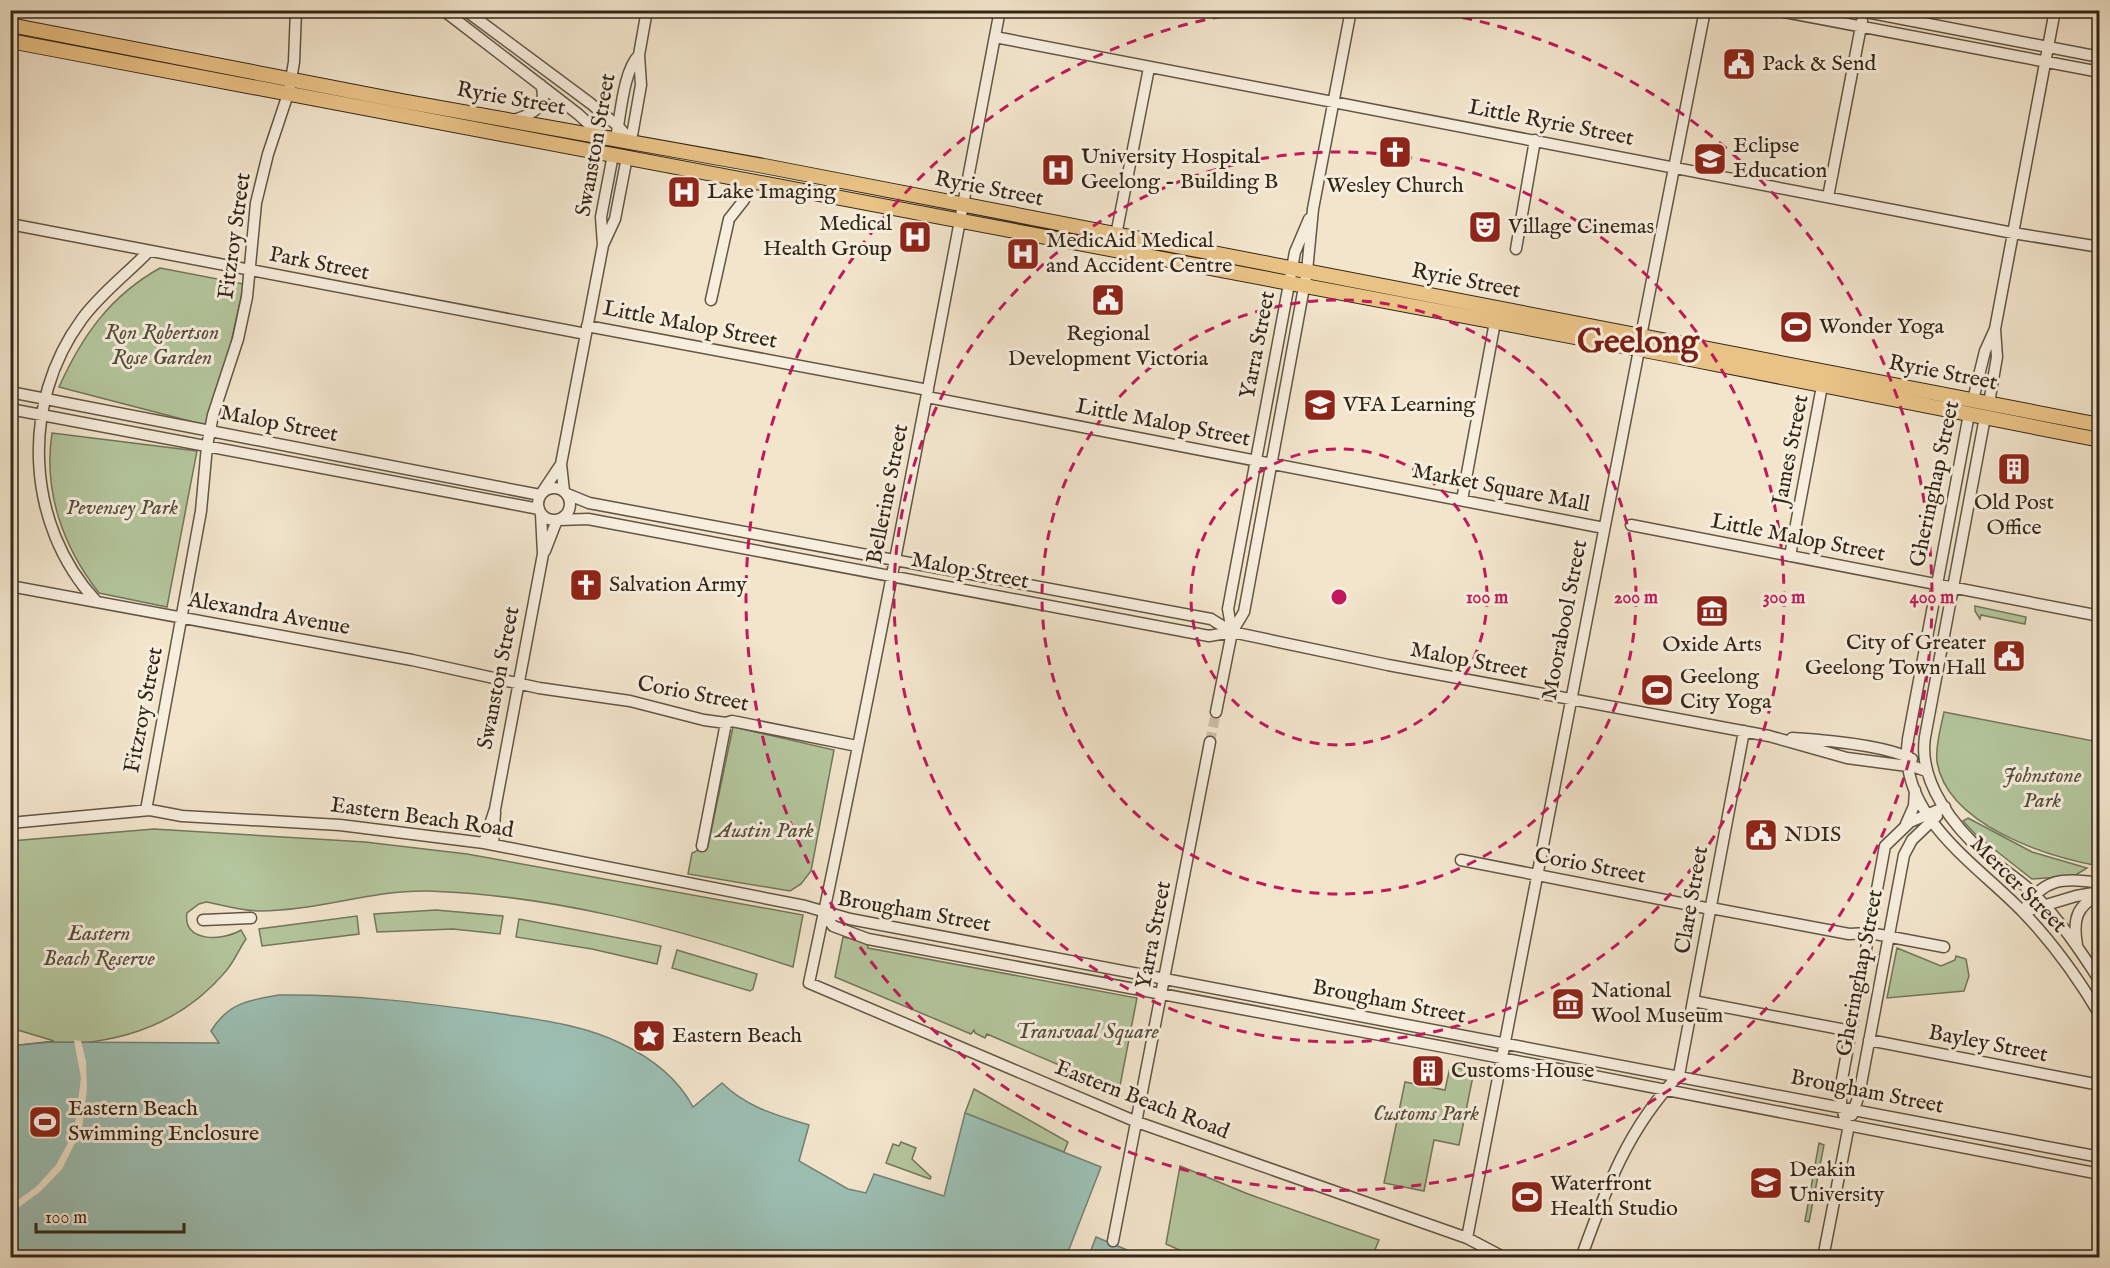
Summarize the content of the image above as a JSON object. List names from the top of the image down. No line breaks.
{"streets":{"main road":["Ryrie Street","Swanston Street","Moorabool Street"],"street":["Little Ryrie Street","Fitzroy Street","Park Street","Little Malop Street","Yarra Street","Malop Street","James Street","Gheringhap Street","Market Square Mall","Bellerine Street","Alexandra Avenue","Corio Street","Eastern Beach Road","Mercer Street","Clare Street","Brougham Street","Bayley Street"]},"crossings":[["Ryrie Street","Swanston Street"],["Ryrie Street","Fitzroy Street"],["Ryrie Street","Yarra Street"],["Ryrie Street","James Street"],["Ryrie Street","Gheringhap Street"],["Ryrie Street","Bellerine Street"],["Ryrie Street","Moorabool Street"],["Little Ryrie Street","Yarra Street"],["Little Ryrie Street","Gheringhap Street"],["Little Ryrie Street","Bellerine Street"],["Little Ryrie Street","Moorabool Street"],["Swanston Street","Park Street"],["Swanston Street","Little Malop Street"],["Swanston Street","Malop Street"],["Swanston Street","Alexandra Avenue"],["Swanston Street","Corio Street"],["Swanston Street","Eastern Beach Road"],["Fitzroy Street","Park Street"],["Fitzroy Street","Malop Street"],["Fitzroy Street","Alexandra Avenue"],["Fitzroy Street","Eastern Beach Road"],["Park Street","Little Malop Street"],["Little Malop Street","Yarra Street"],["Little Malop Street","James Street"],["Little Malop Street","Gheringhap Street"],["Little Malop Street","Market Square Mall"],["Little Malop Street","Bellerine Street"],["Yarra Street","Malop Street"],["Yarra Street","Eastern Beach Road"],["Yarra Street","Brougham Street"],["Malop Street","Gheringhap Street"],["Malop Street","Bellerine Street"],["Malop Street","Moorabool Street"],["Malop Street","Clare Street"],["Gheringhap Street","Corio Street"],["Gheringhap Street","Mercer Street"],["Gheringhap Street","Brougham Street"],["Gheringhap Street","Bayley Street"],["Market Square Mall","Moorabool Street"],["Bellerine Street","Corio Street"],["Bellerine Street","Eastern Beach Road"],["Bellerine Street","Brougham Street"],["Alexandra Avenue","Corio Street"],["Moorabool Street","Corio Street"],["Moorabool Street","Eastern Beach Road"],["Moorabool Street","Brougham Street"],["Corio Street","Clare Street"],["Eastern Beach Road","Brougham Street"],["Clare Street","Brougham Street"]],"districts":["Geelong"],"parks":["Ron Robertson Rose Garden","Pevensey Park","Johnstone Park","Austin Park","Eastern Beach Reserve","Transvaal Square","Customs Park"],"places":{"public building":["Pack & Send","Regional Development Victoria","City of Greater Geelong Town Hall","NDIS"],"church":["Wesley Church","Salvation Army"],"school or university":["Eclipse Education","VFA Learning","Deakin University"],"hospital":["University Hospital Geelong - Building B","Lake Imaging","Medical Health Group","MedicAid Medical and Accident Centre"],"theatre":["Village Cinemas"],"sports":["Wonder Yoga","Geelong City Yoga","Eastern Beach Swimming Enclosure","Waterfront Health Studio"],"building":["Old Post Office","Customs House"],"museum":["Oxide Arts","National Wool Museum"],"place":["Eastern Beach"]},"scale_bar":"100 m","rings":["100 m","200 m","300 m","400 m"]}
